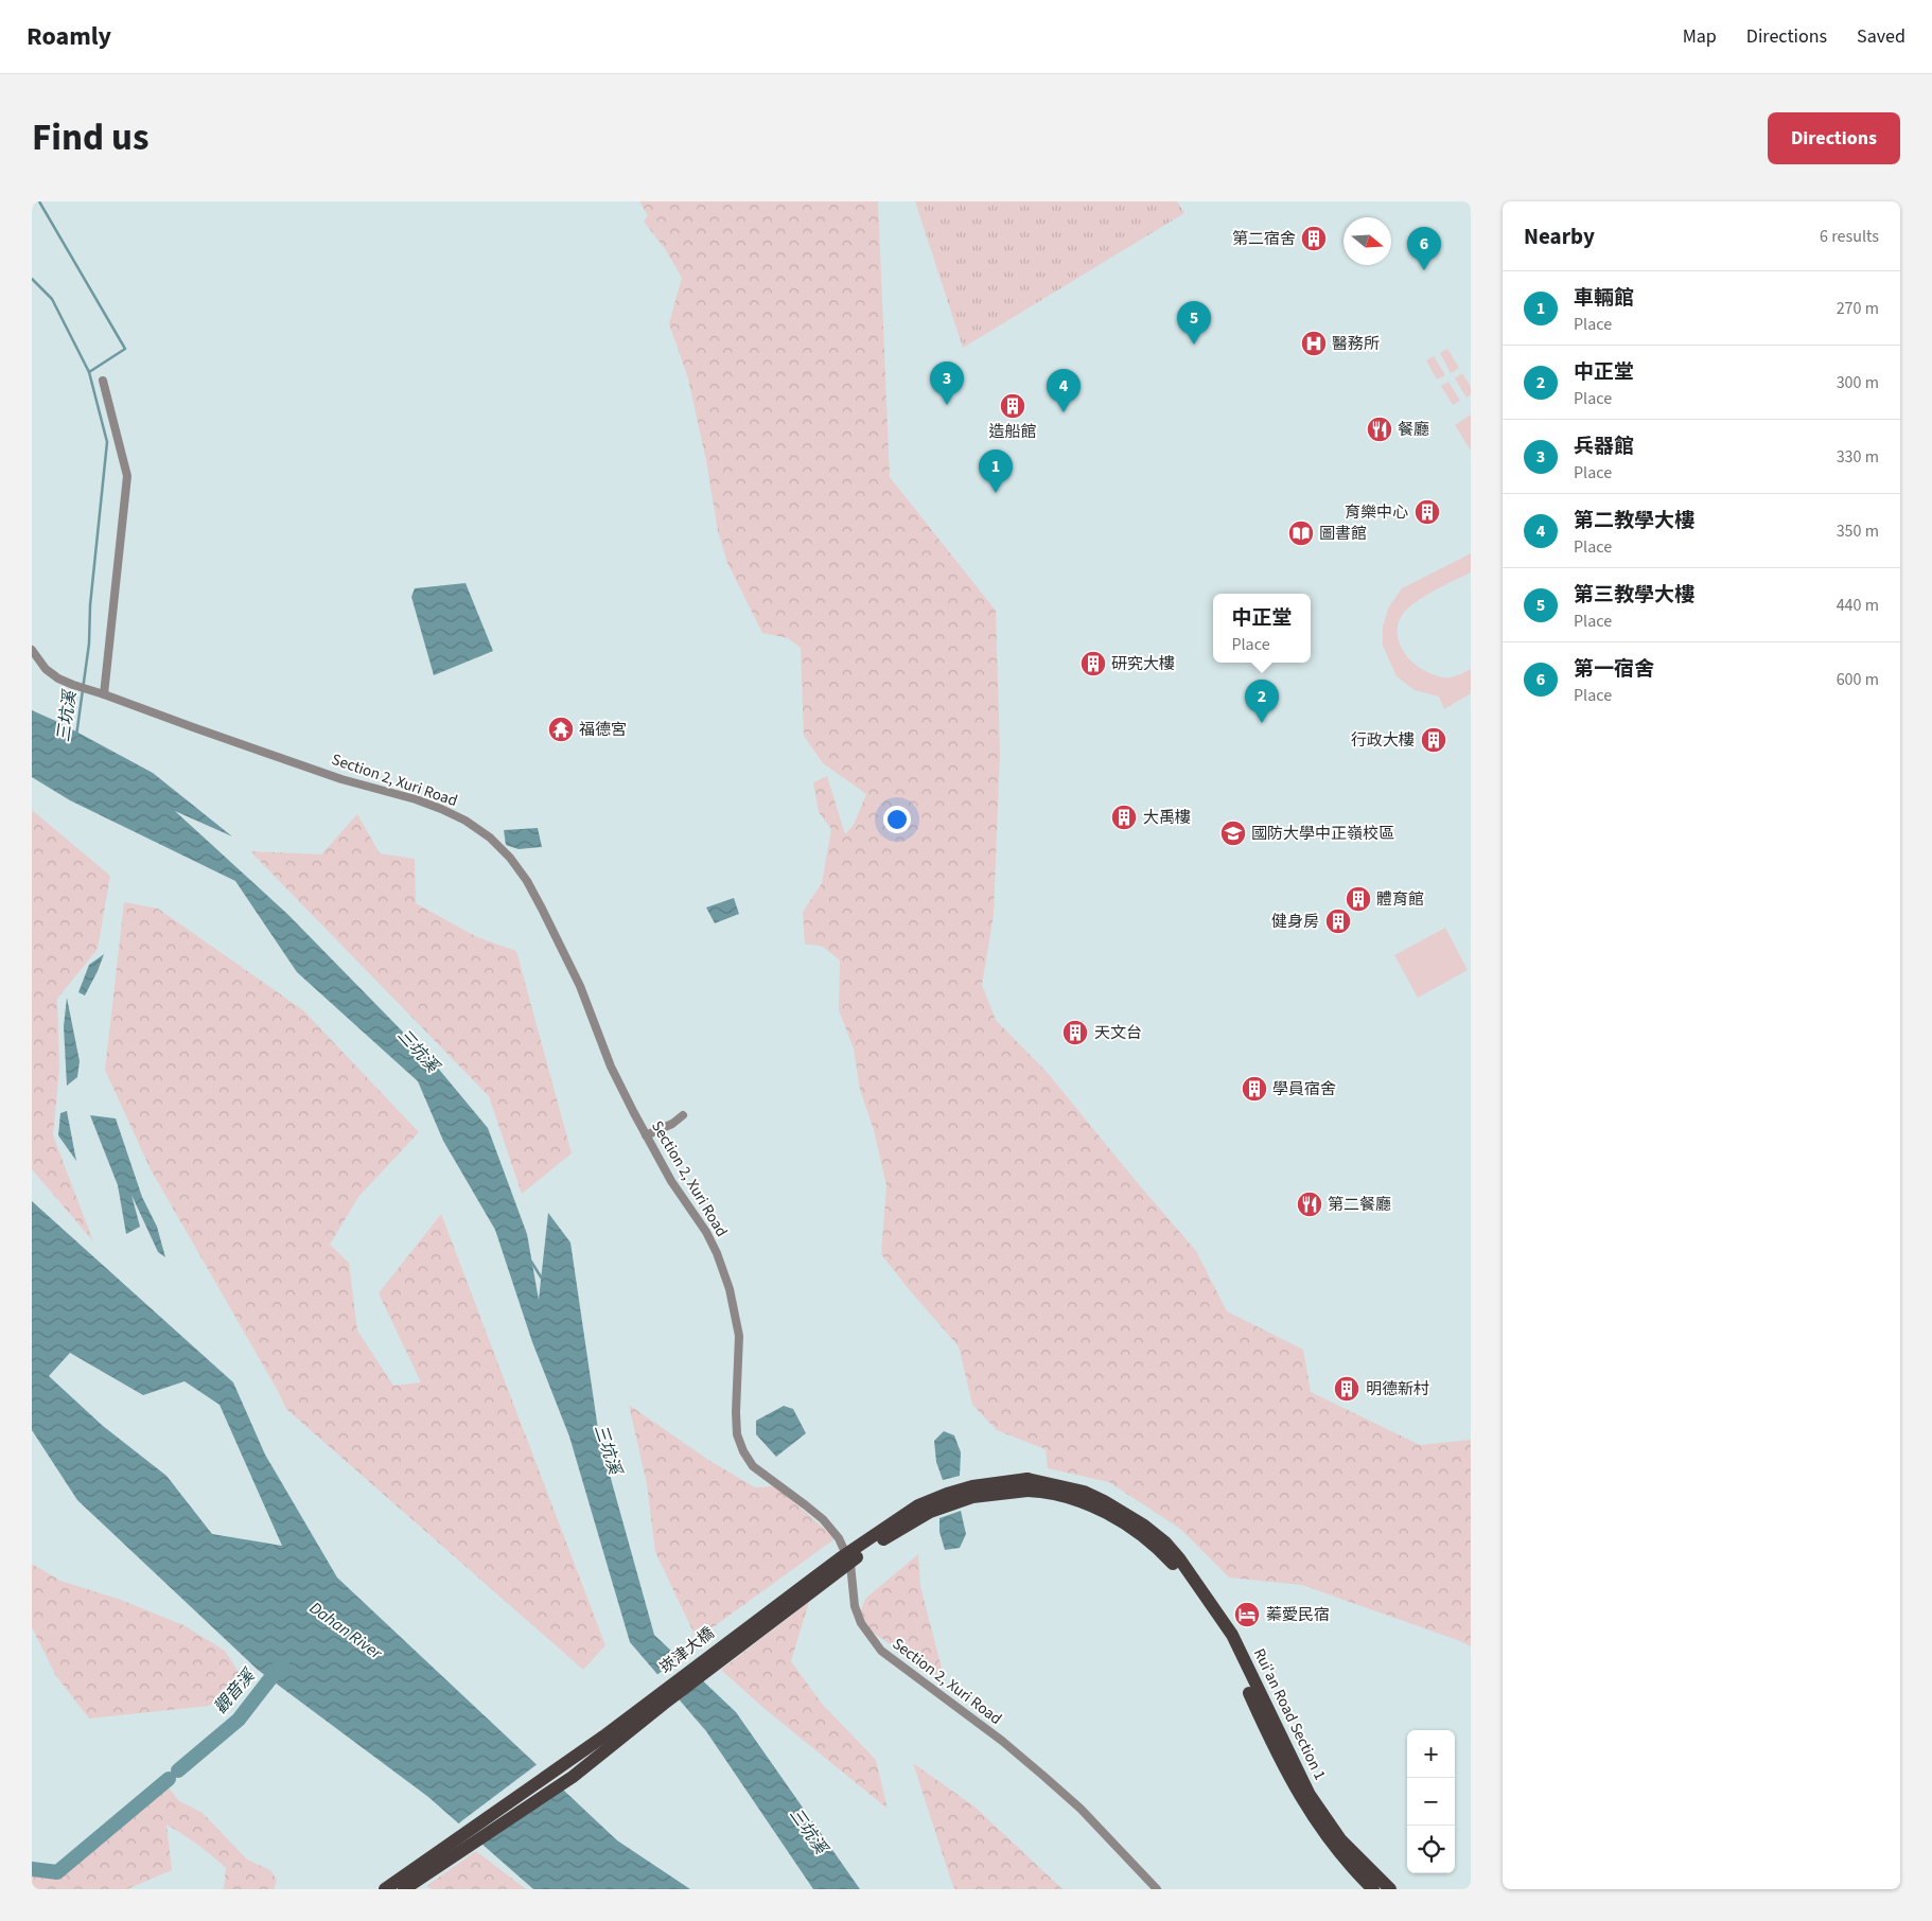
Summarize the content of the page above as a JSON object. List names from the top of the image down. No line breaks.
{"streets":{"main road":["崁津大橋","Rui'an Road Section 1"],"street":["Section 2, Xuri Road"]},"crossings":[["崁津大橋","Rui'an Road Section 1"]],"water":["三坑溪","Dahan River","觀音溪"],"places":{"building":["第二宿舍","造船館","育樂中心","研究大樓","行政大樓","大禹樓","體育館","健身房","天文台","學員宿舍","明德新村"],"hospital":["醫務所"],"restaurant":["餐廳","第二餐廳"],"library":["圖書館"],"temple":["福德宮"],"school or university":["國防大學中正嶺校區"],"hotel":["蓁愛民宿"]},"north":"right","page":{"header":"Roamly","nav":["Map","Directions","Saved"],"title":"Find us","buttons":"Directions","heading":["Nearby","6 results"],"pins":["6","5","3","4","1","2"],"list":[{"mark":"1","name":"車輛館","note":"Place","value":"270 m"},{"mark":"2","name":"中正堂","note":"Place","value":"300 m"},{"mark":"3","name":"兵器館","note":"Place","value":"330 m"},{"mark":"4","name":"第二教學大樓","note":"Place","value":"350 m"},{"mark":"5","name":"第三教學大樓","note":"Place","value":"440 m"},{"mark":"6","name":"第一宿舍","note":"Place","value":"600 m"}],"popup":["中正堂","Place"],"map_buttons":["+","−"]}}
